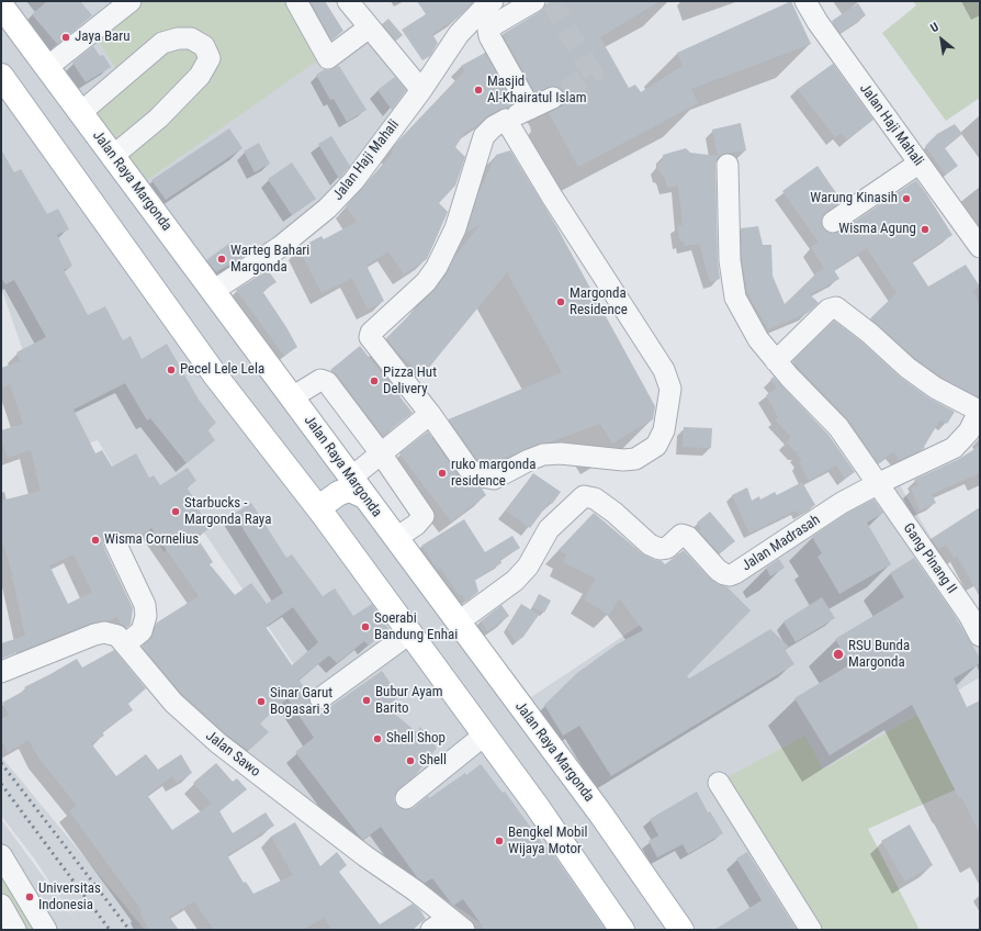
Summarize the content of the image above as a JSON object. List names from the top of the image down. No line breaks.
{"streets":{"main road":["Jalan Raya Margonda"],"street":["Jalan Haji Mahali","Jalan Madrasah","Gang Pinang II","Jalan Sawo"]},"crossings":[["Jalan Haji Mahali","Jalan Raya Margonda"],["Jalan Raya Margonda","Jalan Madrasah"],["Jalan Madrasah","Gang Pinang II"]],"places":["Jaya Baru","Masjid Al-Khairatul Islam","Warung Kinasih","Wisma Agung","Warteg Bahari Margonda","Margonda Residence","Pecel Lele Lela","Pizza Hut Delivery","ruko margonda residence","Starbucks - Margonda Raya","Wisma Cornelius","Soerabi Bandung Enhai","RSU Bunda Margonda","Bubur Ayam Barito","Sinar Garut Bogasari 3","Shell Shop","Shell","Bengkel Mobil Wijaya Motor","Universitas Indonesia"],"north":"top left"}
